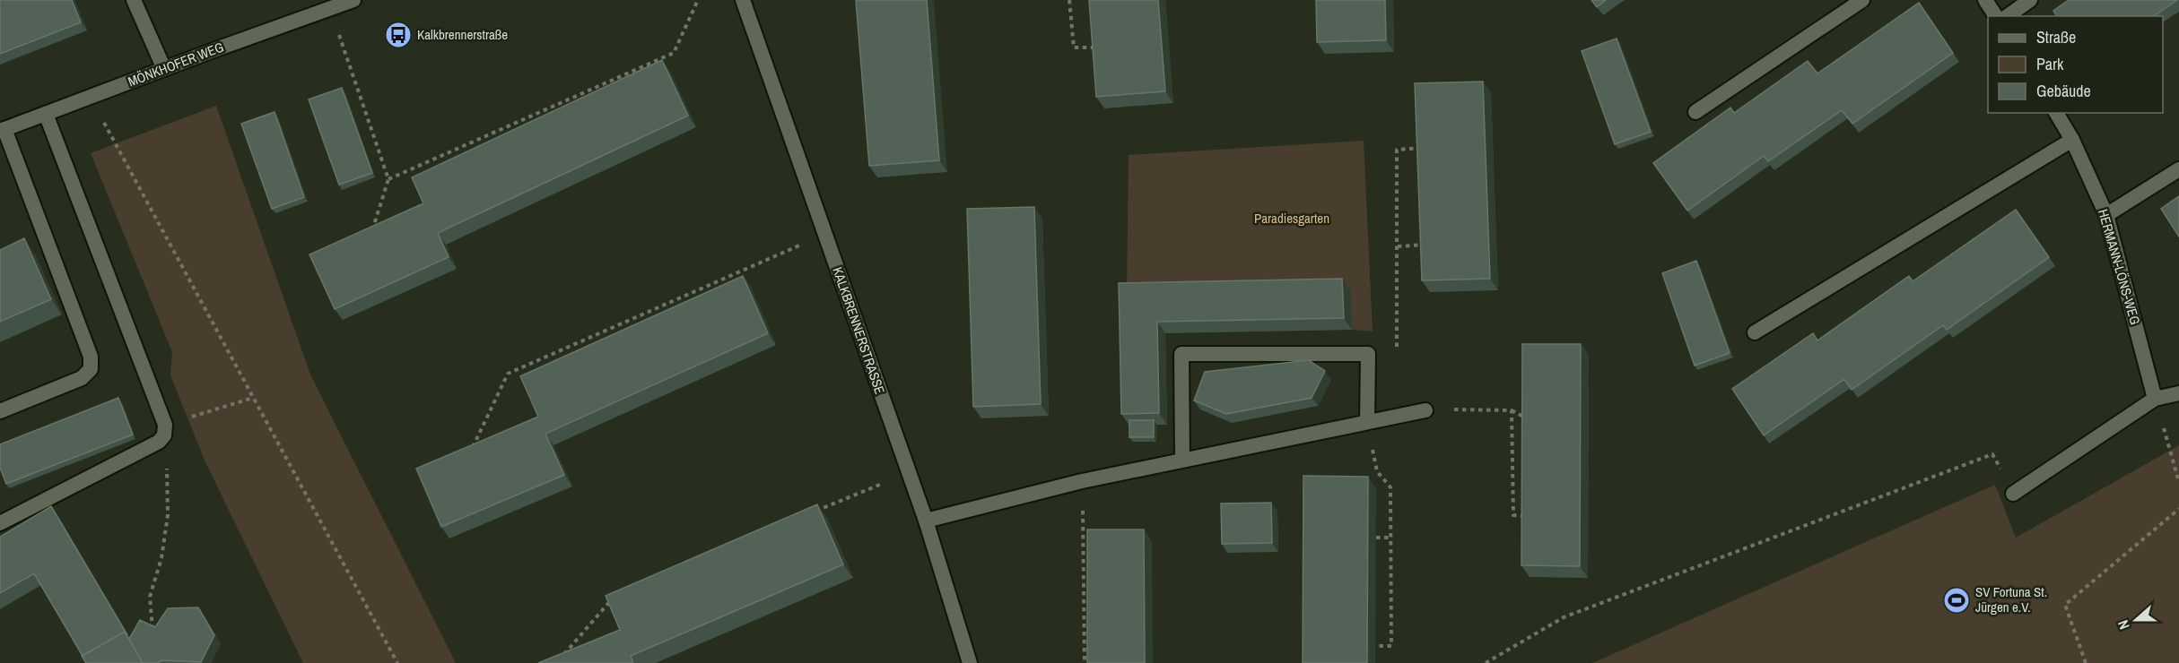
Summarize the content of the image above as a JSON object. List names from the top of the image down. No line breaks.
{"streets":{"street":["MÖNKHOFER WEG","HERMANN-LÖNS-WEG","KALKBRENNERSTRASSE"]},"parks":["Paradiesgarten"],"places":{"bus stop":["Kalkbrennerstraße"],"sports":["SV Fortuna St. Jürgen e.V."]},"legend":["Straße","Park","Gebäude"],"north":"left"}
